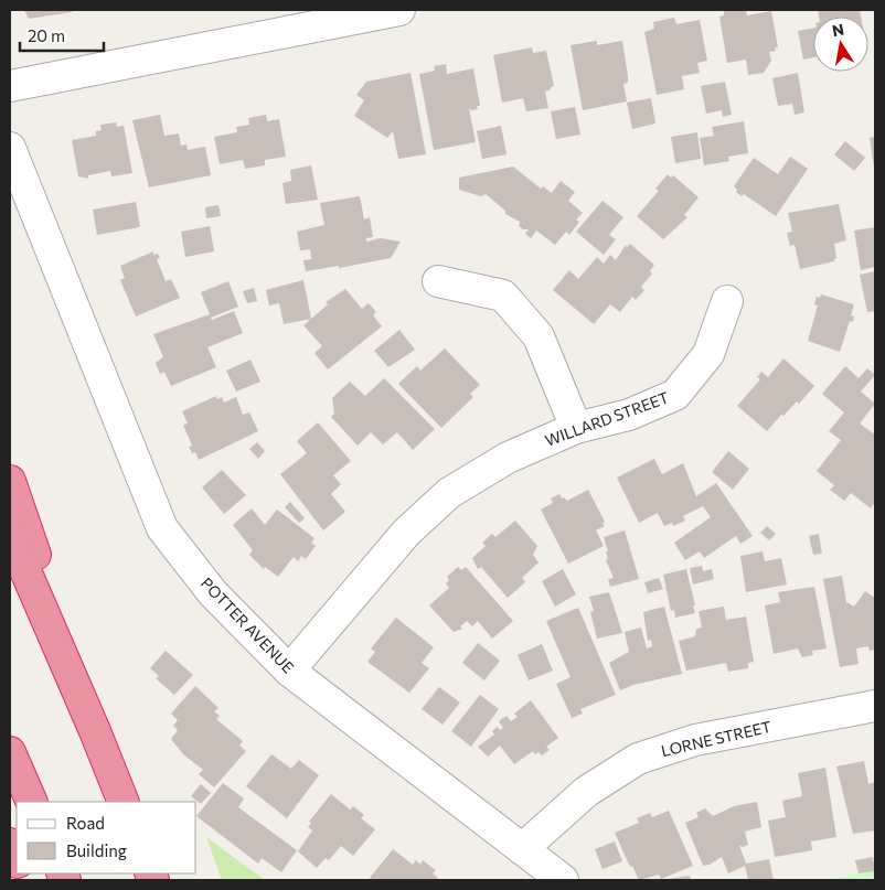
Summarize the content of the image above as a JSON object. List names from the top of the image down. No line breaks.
{"streets":{"street":["WILLARD STREET","POTTER AVENUE","LORNE STREET"]},"crossings":[["WILLARD STREET","POTTER AVENUE"],["POTTER AVENUE","LORNE STREET"]],"legend":["Road","Building"],"scale_bar":"20 m","north":"top"}
